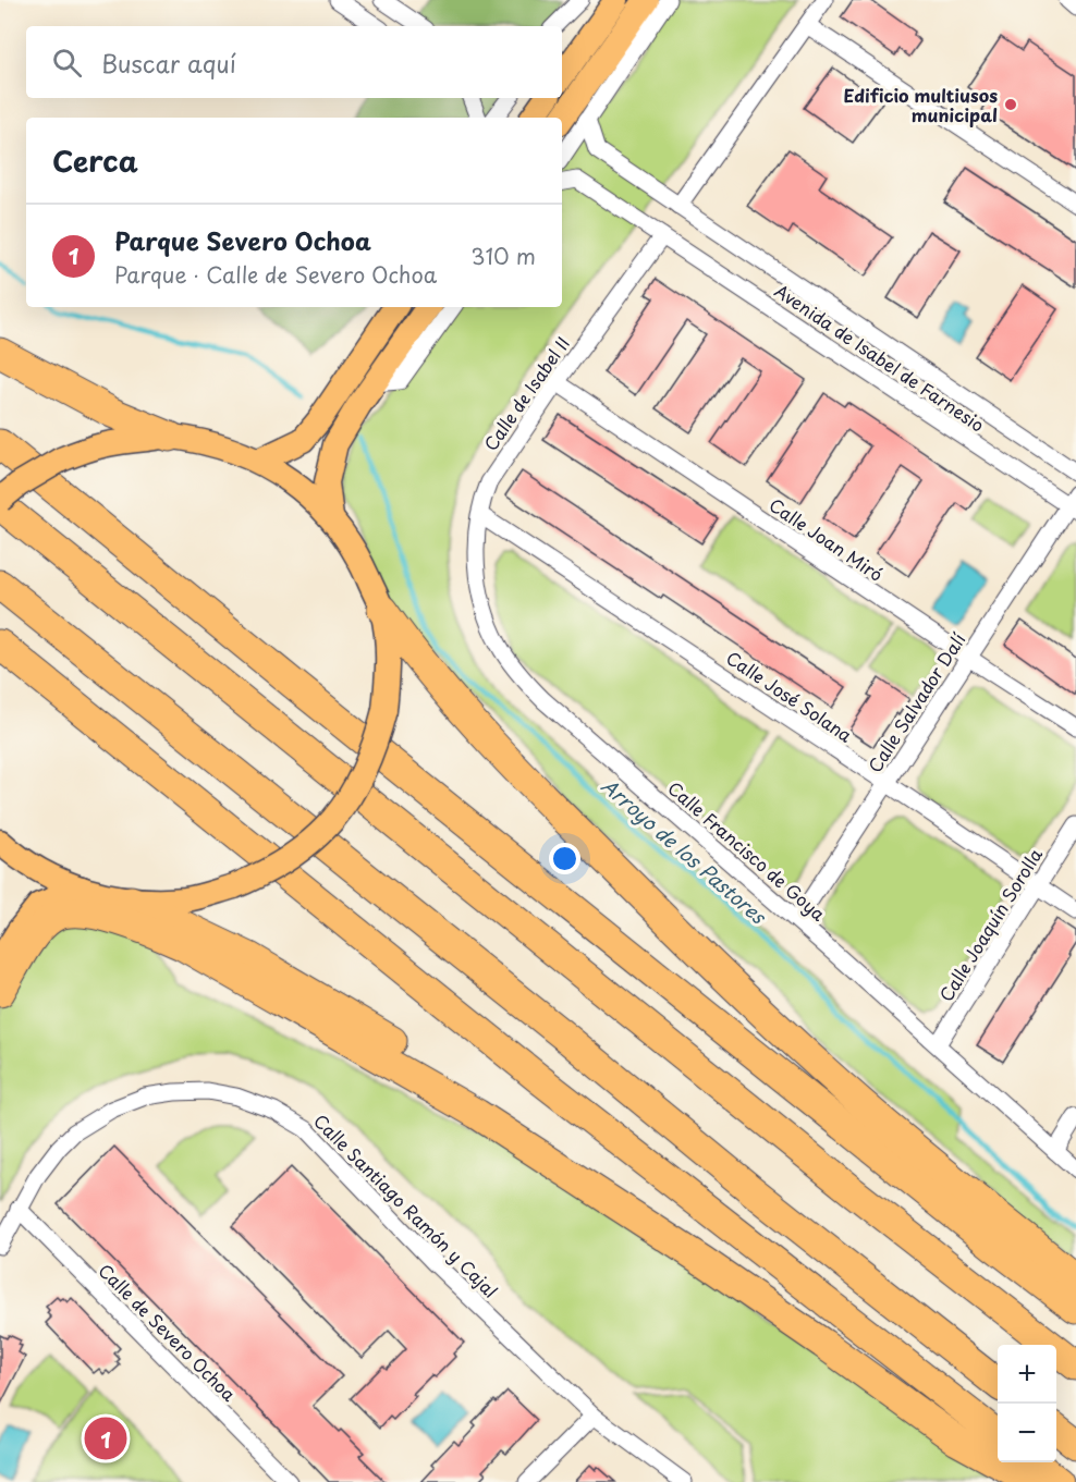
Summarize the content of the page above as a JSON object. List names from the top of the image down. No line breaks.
{"streets":{"street":["Avenida de Isabel de Farnesio","Calle de Isabel II","Calle Joan Miró","Calle José Solana","Calle Salvador Dalí","Calle Francisco de Goya","Calle Joaquín Sorolla","Calle Santiago Ramón y Cajal","Calle de Severo Ochoa"]},"crossings":[["Avenida de Isabel de Farnesio","Calle de Isabel II"],["Avenida de Isabel de Farnesio","Calle Salvador Dalí"],["Calle de Isabel II","Calle Joan Miró"],["Calle de Isabel II","Calle José Solana"],["Calle de Isabel II","Calle Francisco de Goya"],["Calle Joan Miró","Calle Salvador Dalí"],["Calle José Solana","Calle Salvador Dalí"],["Calle José Solana","Calle Francisco de Goya"],["Calle José Solana","Calle Joaquín Sorolla"],["Calle Salvador Dalí","Calle Francisco de Goya"],["Calle Francisco de Goya","Calle Joaquín Sorolla"],["Calle Santiago Ramón y Cajal","Calle de Severo Ochoa"]],"water":["Arroyo de los Pastores"],"places":["Edificio multiusos municipal"],"page":{"search":"Buscar aquí","heading":"Cerca","list":[{"mark":"1","name":"Parque Severo Ochoa","note":"Parque · Calle de Severo Ochoa","value":"310 m"}],"map_buttons":["+","−"],"pins":"1"}}
